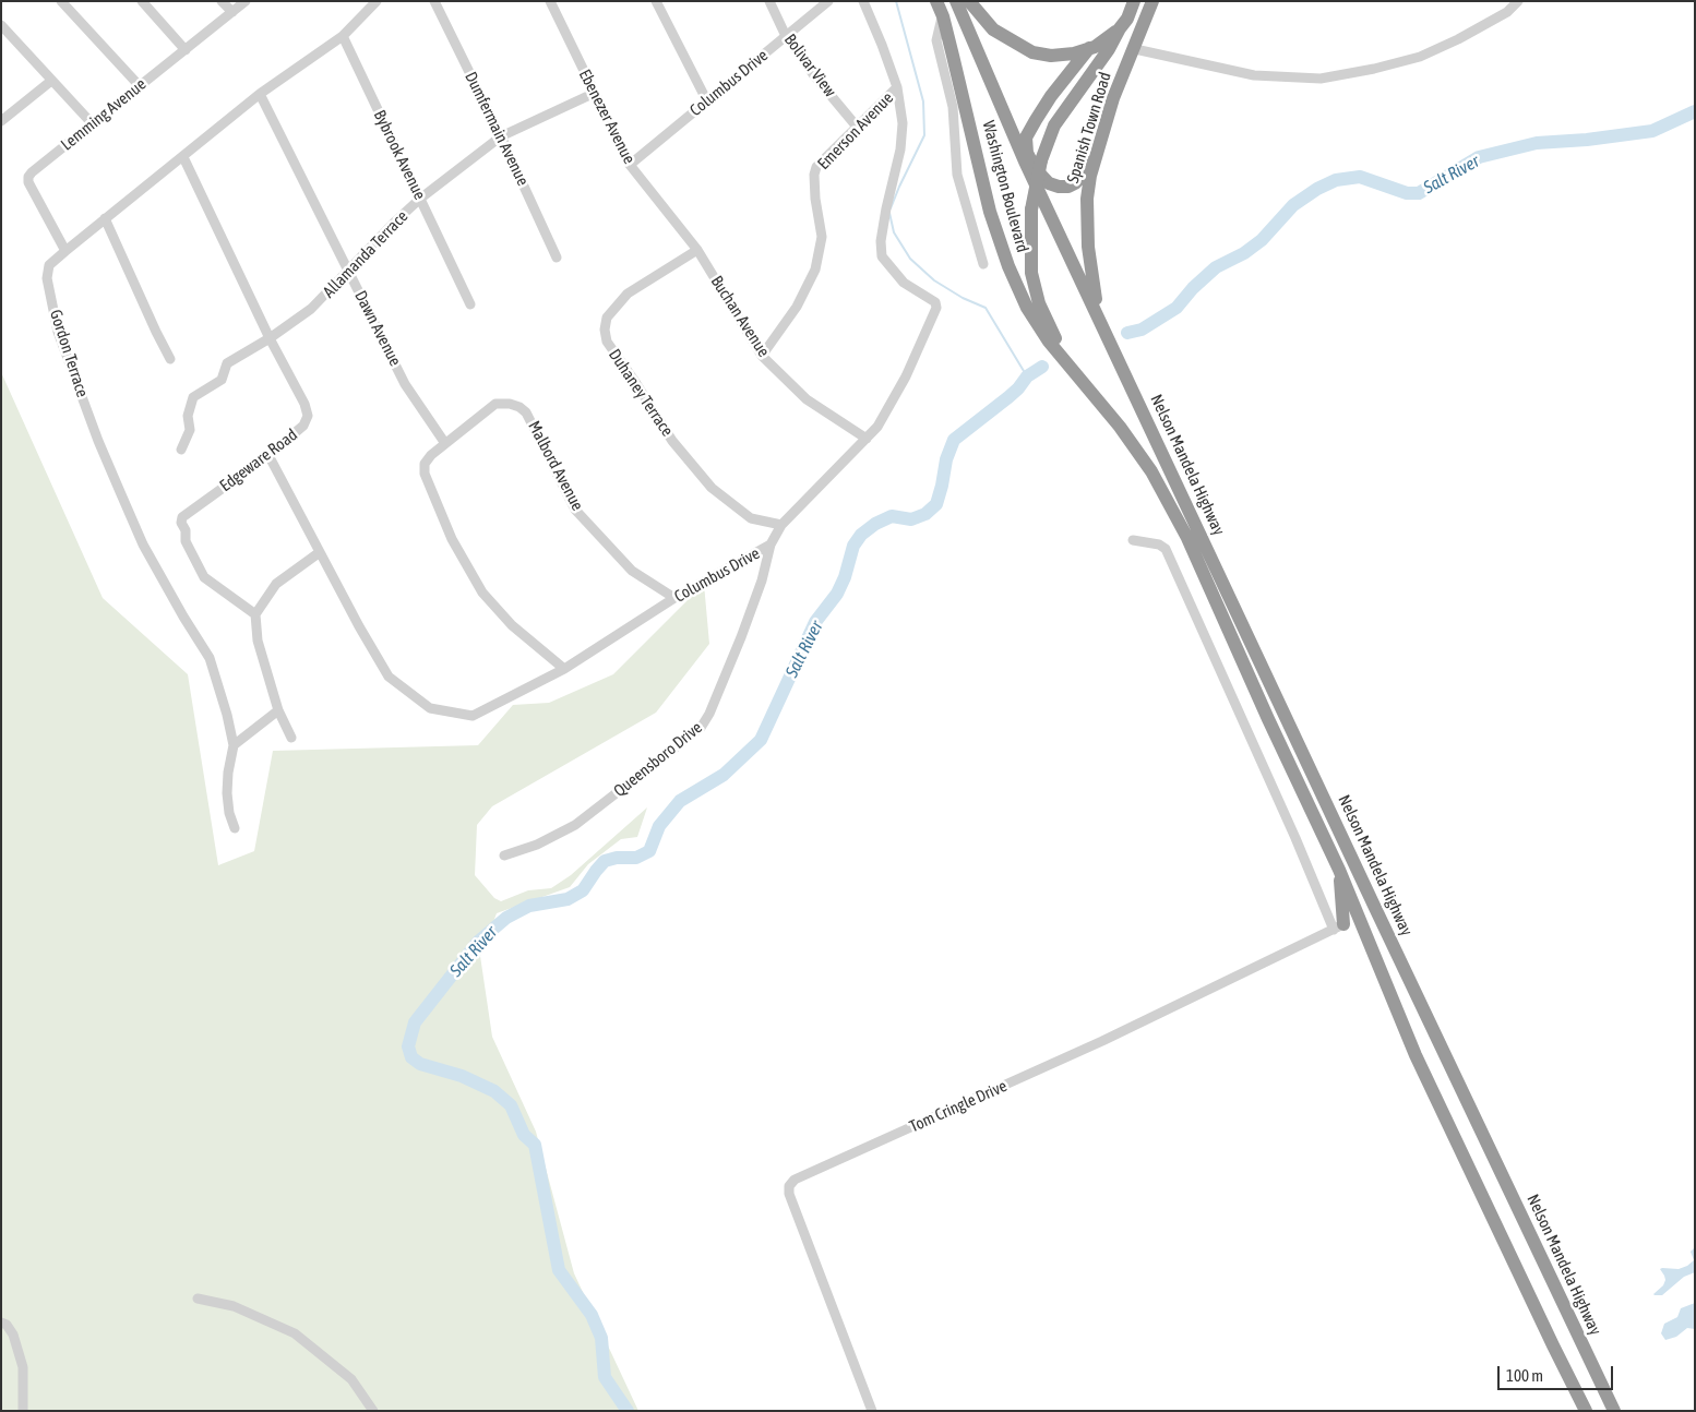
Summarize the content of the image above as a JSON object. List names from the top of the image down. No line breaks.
{"streets":{"highway":["Spanish Town Road","Washington Boulevard","Nelson Mandela Highway"],"street":["Bolivar View","Columbus Drive","Lemming Avenue","Ebenezer Avenue","Dumfermain Avenue","Emerson Avenue","Bybrook Avenue","Allamanda Terrace","Buchan Avenue","Dawn Avenue","Gordon Terrace","Duhaney Terrace","Edgeware Road","Malbord Avenue","Queensboro Drive","Tom Cringle Drive"]},"crossings":[["Bolivar View","Columbus Drive"],["Bolivar View","Emerson Avenue"],["Columbus Drive","Ebenezer Avenue"],["Columbus Drive","Emerson Avenue"],["Columbus Drive","Buchan Avenue"],["Columbus Drive","Duhaney Terrace"],["Columbus Drive","Edgeware Road"],["Columbus Drive","Malbord Avenue"],["Columbus Drive","Queensboro Drive"],["Lemming Avenue","Gordon Terrace"],["Ebenezer Avenue","Allamanda Terrace"],["Ebenezer Avenue","Buchan Avenue"],["Ebenezer Avenue","Duhaney Terrace"],["Spanish Town Road","Washington Boulevard"],["Spanish Town Road","Nelson Mandela Highway"],["Dumfermain Avenue","Allamanda Terrace"],["Emerson Avenue","Buchan Avenue"],["Bybrook Avenue","Allamanda Terrace"],["Bybrook Avenue","Gordon Terrace"],["Washington Boulevard","Nelson Mandela Highway"],["Allamanda Terrace","Dawn Avenue"],["Allamanda Terrace","Edgeware Road"],["Buchan Avenue","Duhaney Terrace"],["Dawn Avenue","Gordon Terrace"],["Dawn Avenue","Malbord Avenue"],["Gordon Terrace","Edgeware Road"]],"water":["Salt River"],"scale_bar":"100 m"}
